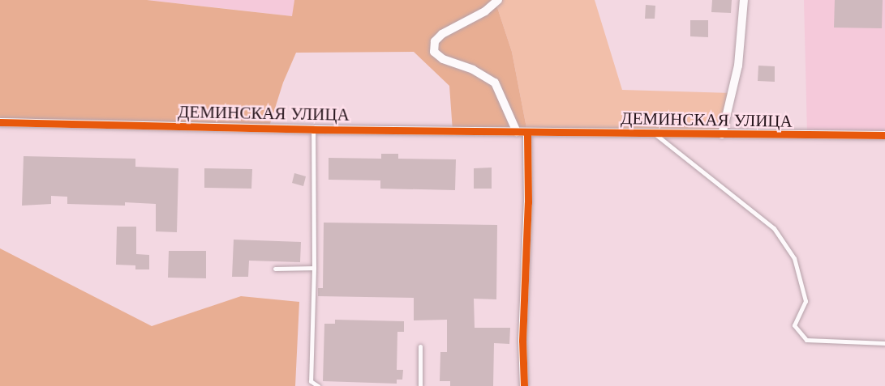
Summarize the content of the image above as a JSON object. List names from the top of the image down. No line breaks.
{"streets":{"street":["ДЕМИНСКАЯ УЛИЦА"]}}
